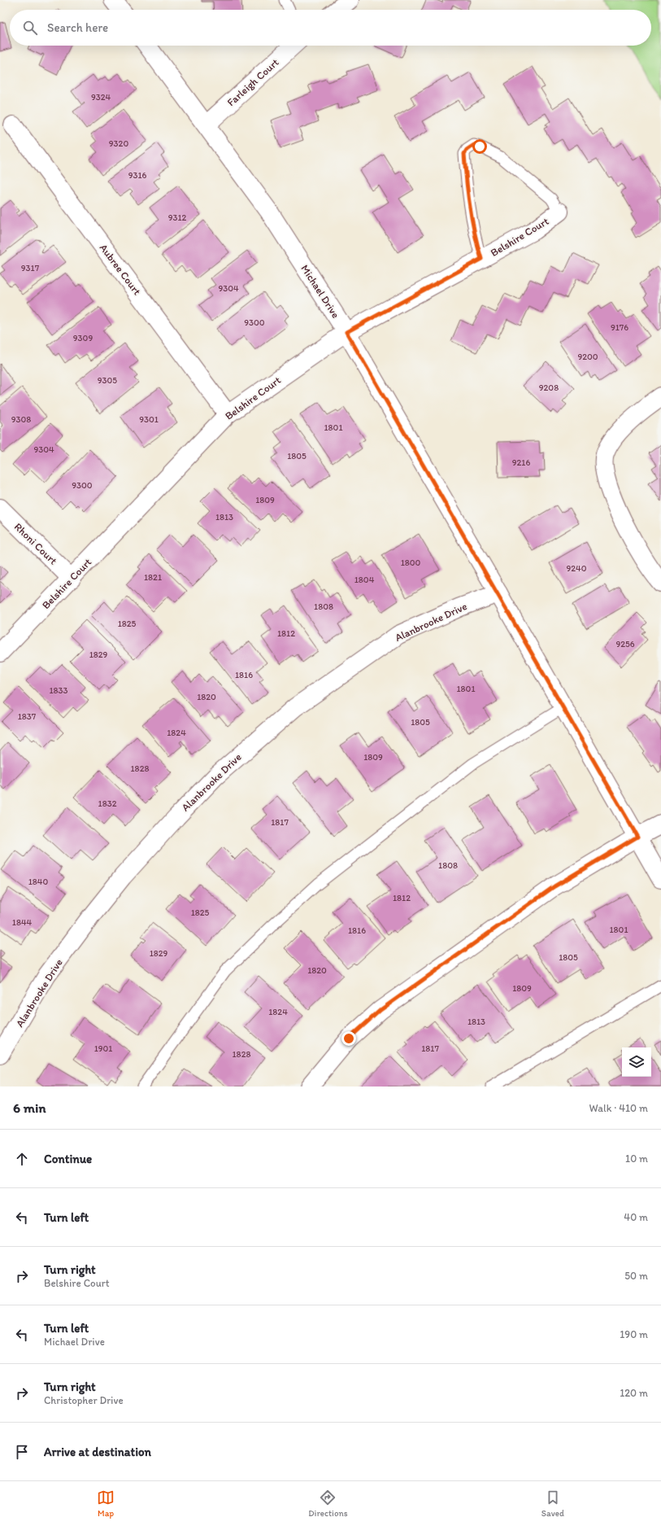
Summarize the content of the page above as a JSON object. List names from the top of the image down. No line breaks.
{"streets":{"street":["Farleigh Court","Belshire Court","Aubree Court","Michael Drive","Rhoni Court","Alanbrooke Drive"]},"crossings":[["Farleigh Court","Michael Drive"],["Belshire Court","Aubree Court"],["Belshire Court","Michael Drive"],["Belshire Court","Rhoni Court"],["Michael Drive","Alanbrooke Drive"]],"house_numbers":["9324","9320","9316","9312","9317","9304","9300","9176","9309","9200","9305","9208","9308","9301","1801","9304","1805","9216","9300","1809","1813","1800","9240","1821","1804","1808","1825","1812","9256","1829","1816","1801","1833","1820","1837","1805","1824","1809","1828","1832","1817","1808","1840","1812","1825","1844","1801","1816","1829","1805","1820","1809","1824","1813","1901","1817","1828"],"page":{"search":"Search here","heading":["6 min","Walk · 410 m"],"list":[["Continue","10 m"],["Turn left","40 m"],["Turn right","Belshire Court","50 m"],["Turn left","Michael Drive","190 m"],["Turn right","Christopher Drive","120 m"],"Arrive at destination"],"nav":["Map","Directions","Saved"]}}
